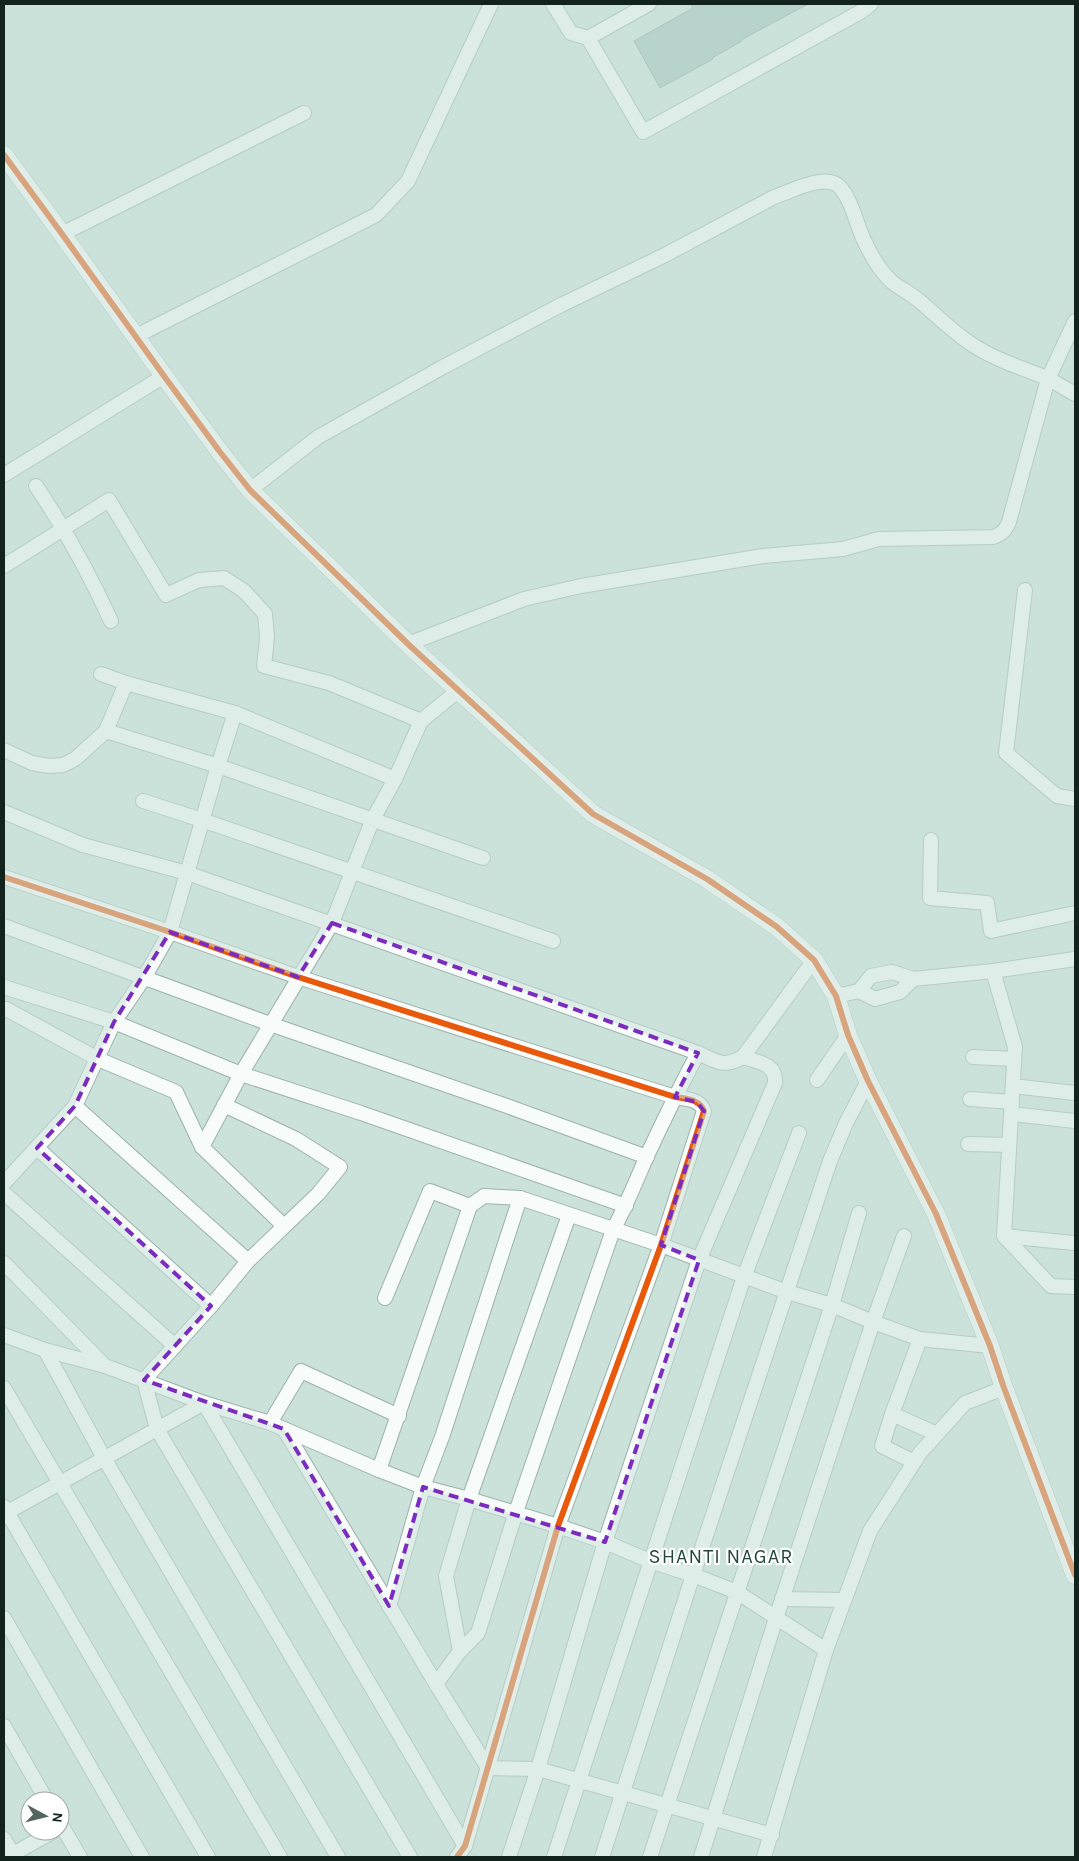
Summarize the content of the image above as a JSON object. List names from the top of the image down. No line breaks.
{"districts":["SHANTI NAGAR"],"north":"right"}
